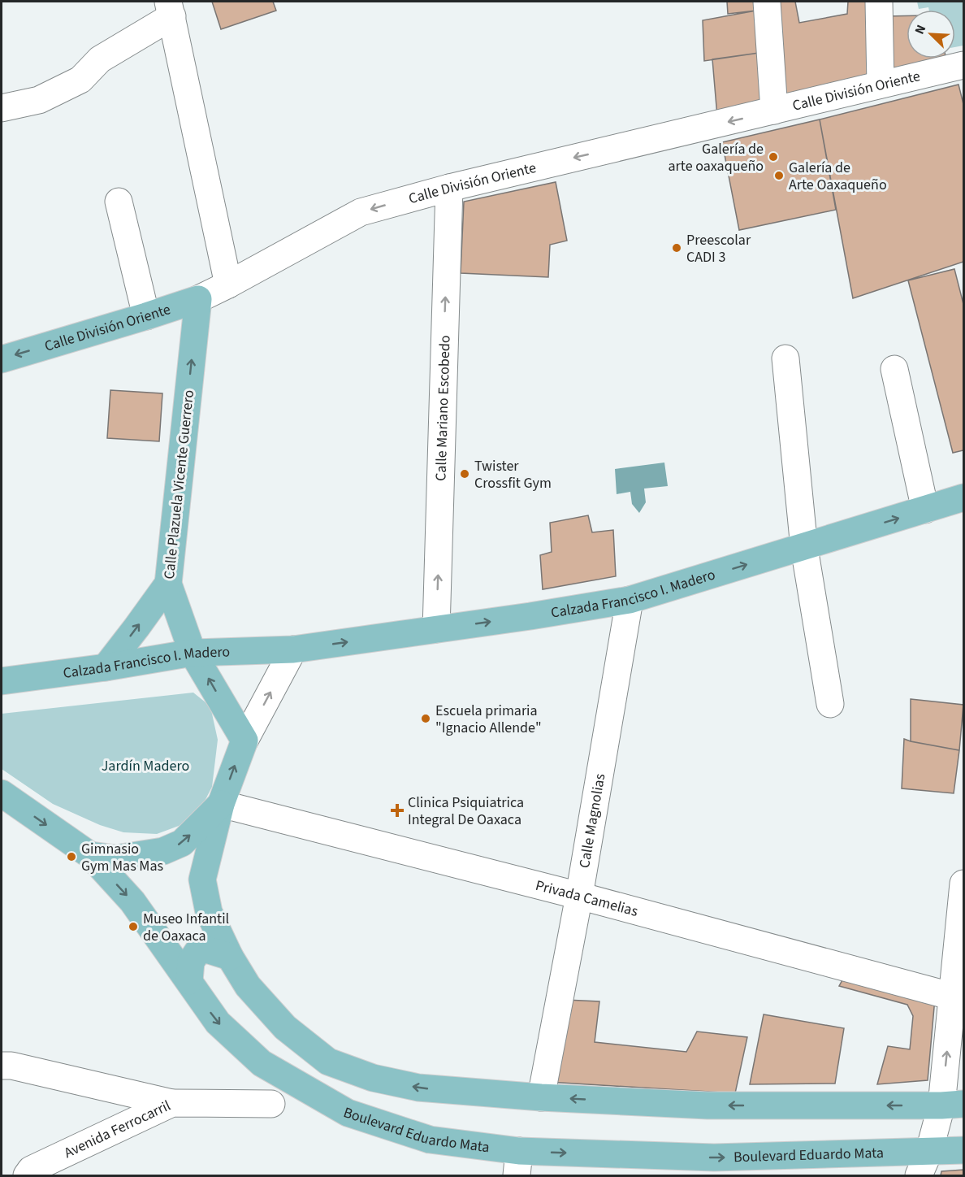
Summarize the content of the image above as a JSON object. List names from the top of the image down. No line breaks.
{"streets":{"main road":["Calle División Oriente","Calle Plazuela Vicente Guerrero","Calzada Francisco I. Madero","Boulevard Eduardo Mata"],"street":["Calle Mariano Escobedo","Calle Magnolias","Privada Camelias","Avenida Ferrocarril"]},"crossings":[["Calle División Oriente","Calle Mariano Escobedo"],["Calle División Oriente","Calle Plazuela Vicente Guerrero"],["Calle Mariano Escobedo","Calzada Francisco I. Madero"],["Calle Plazuela Vicente Guerrero","Calzada Francisco I. Madero"],["Calzada Francisco I. Madero","Calle Magnolias"],["Calle Magnolias","Privada Camelias"]],"one_way":["Calle División Oriente","Calle Mariano Escobedo","Calle Plazuela Vicente Guerrero","Calzada Francisco I. Madero"],"parks":["Jardín Madero"],"places":{"other":["Galería de arte oaxaqueño","Galería de Arte Oaxaqueño","Preescolar CADI 3","Twister Crossfit Gym","Escuela primaria \"Ignacio Allende\"","Gimnasio Gym Mas Mas","Museo Infantil de Oaxaca"],"health":["Clinica Psiquiatrica Integral De Oaxaca"]},"north":"top left"}
